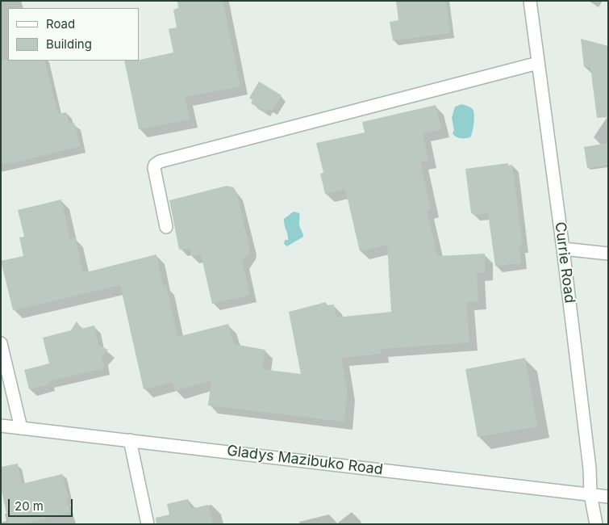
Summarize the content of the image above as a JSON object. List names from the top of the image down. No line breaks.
{"streets":{"street":["Currie Road","Gladys Mazibuko Road"]},"crossings":[["Currie Road","Gladys Mazibuko Road"]],"legend":["Road","Building"],"scale_bar":"20 m"}
